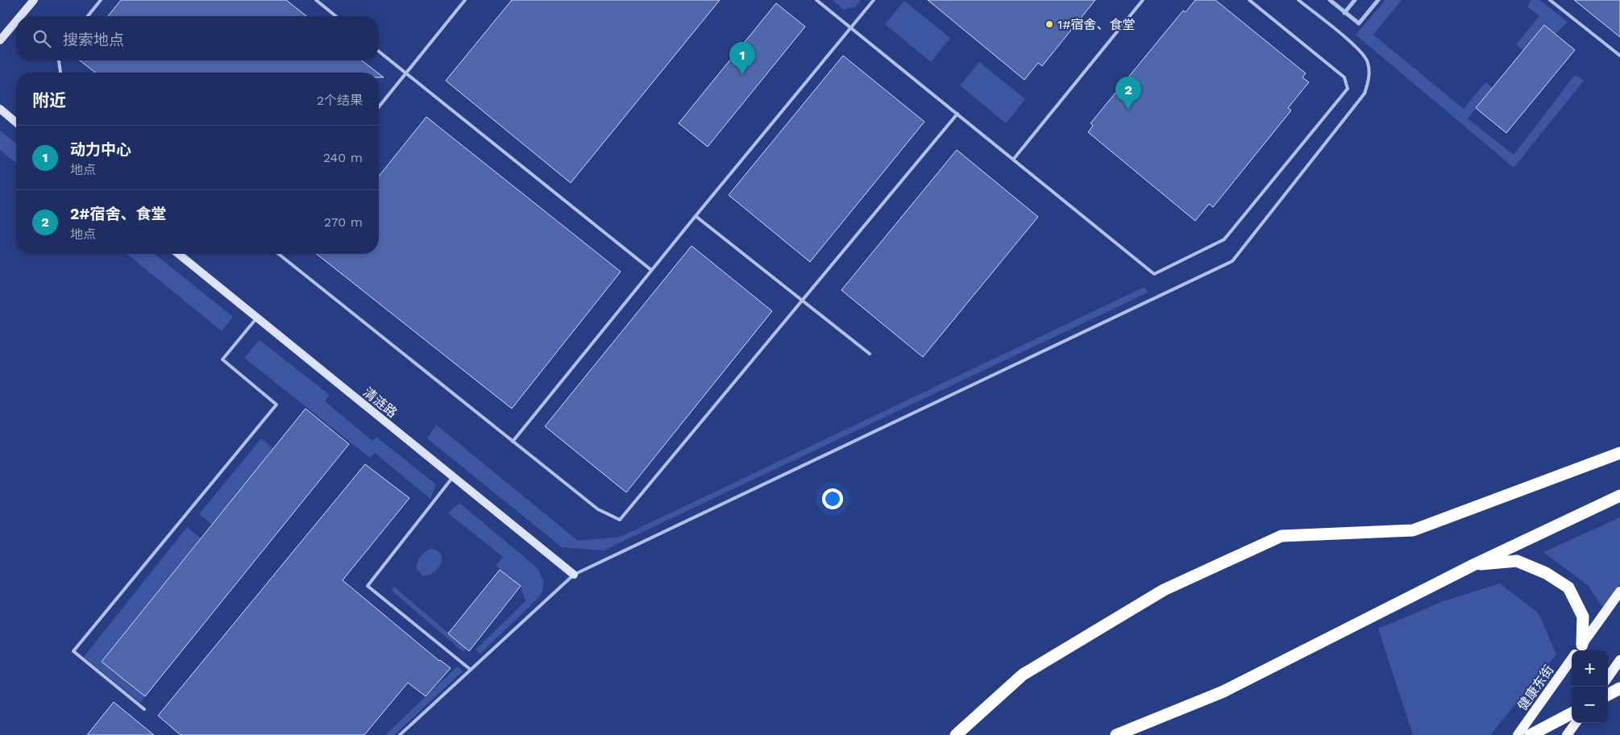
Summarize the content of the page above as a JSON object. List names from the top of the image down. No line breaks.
{"streets":{"main road":["健康东街"],"street":["清涟路"]},"places":["1#宿舍、食堂"],"page":{"search":"搜索地点","pins":["1","2"],"heading":["附近","2个结果"],"list":[{"mark":"1","name":"动力中心","note":"地点","value":"240 m"},{"mark":"2","name":"2#宿舍、食堂","note":"地点","value":"270 m"}],"map_buttons":["+","−"]}}
